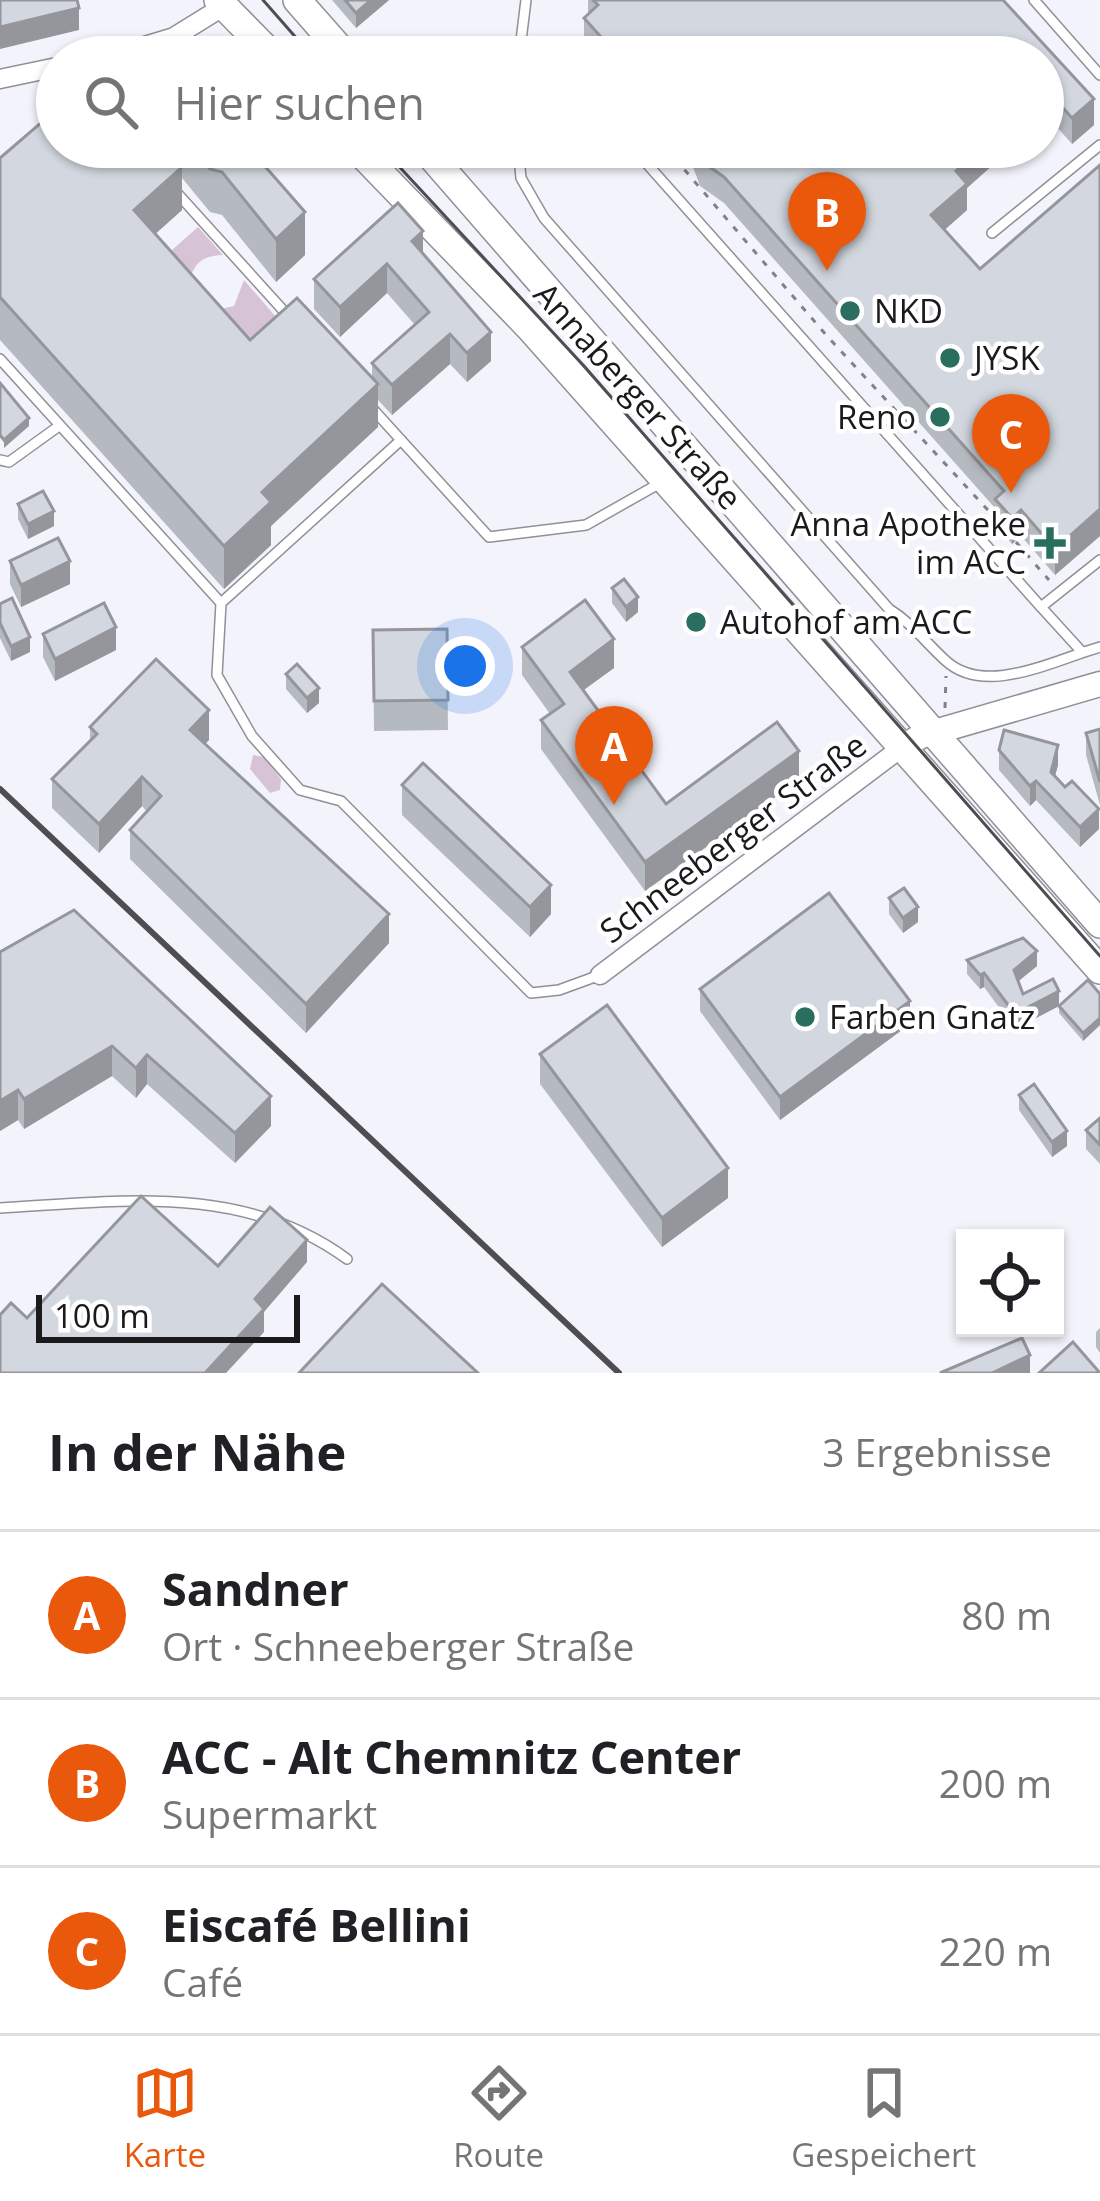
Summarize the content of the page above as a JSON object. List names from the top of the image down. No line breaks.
{"streets":{"main road":["Annaberger Straße"],"street":["Schneeberger Straße"]},"crossings":[["Annaberger Straße","Schneeberger Straße"]],"places":{"other":["NKD","JYSK","Reno","Autohof am ACC","Farben Gnatz"],"health":["Anna Apotheke im ACC"]},"scale_bar":"100 m","page":{"search":"Hier suchen","pins":["B","C","A"],"scale":"100 m","heading":["In der Nähe","3 Ergebnisse"],"list":[{"mark":"A","name":"Sandner","note":"Ort · Schneeberger Straße","value":"80 m"},{"mark":"B","name":"ACC - Alt Chemnitz Center","note":"Supermarkt","value":"200 m"},{"mark":"C","name":"Eiscafé Bellini","note":"Café","value":"220 m"}],"nav":["Karte","Route","Gespeichert"]}}
